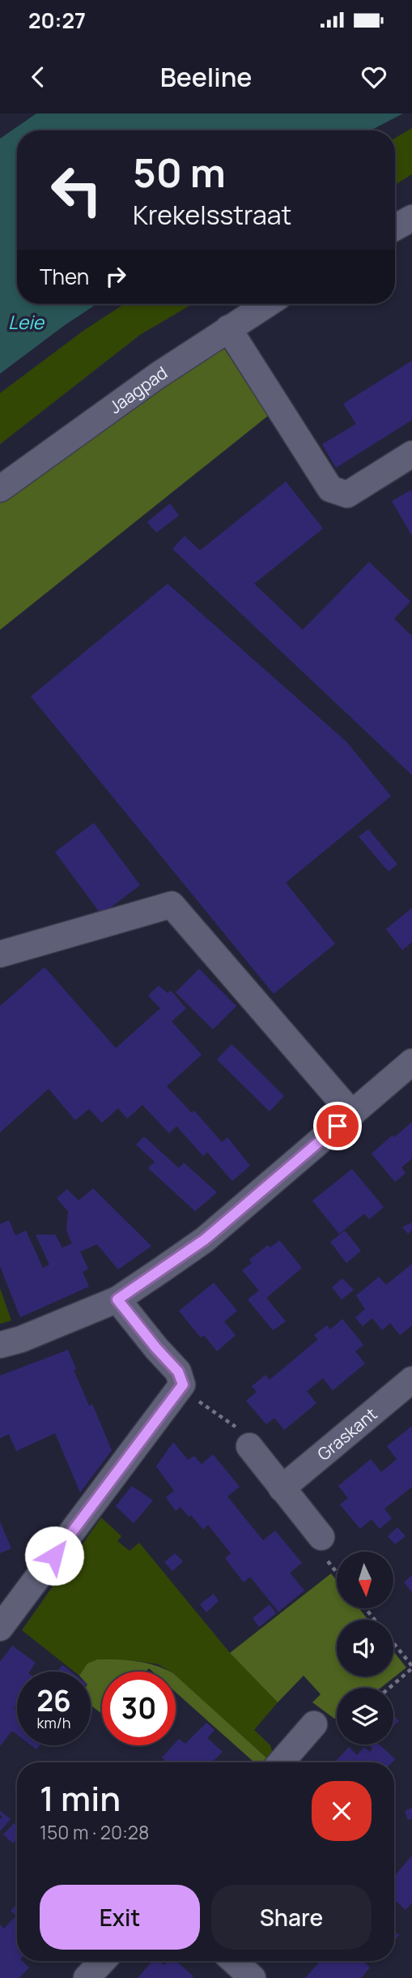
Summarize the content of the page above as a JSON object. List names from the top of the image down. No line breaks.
{"streets":{"street":["Jaagpad","Graskant"]},"water":["Leie"],"north":"bottom","page":{"status":"20:27","header":"Beeline","turn":["50 m","Krekelsstraat"],"then":"Then","speed":"26 km/h","limit":"30","heading":["1 min","150 m · 20:28"],"buttons":["Exit","Share"]}}
